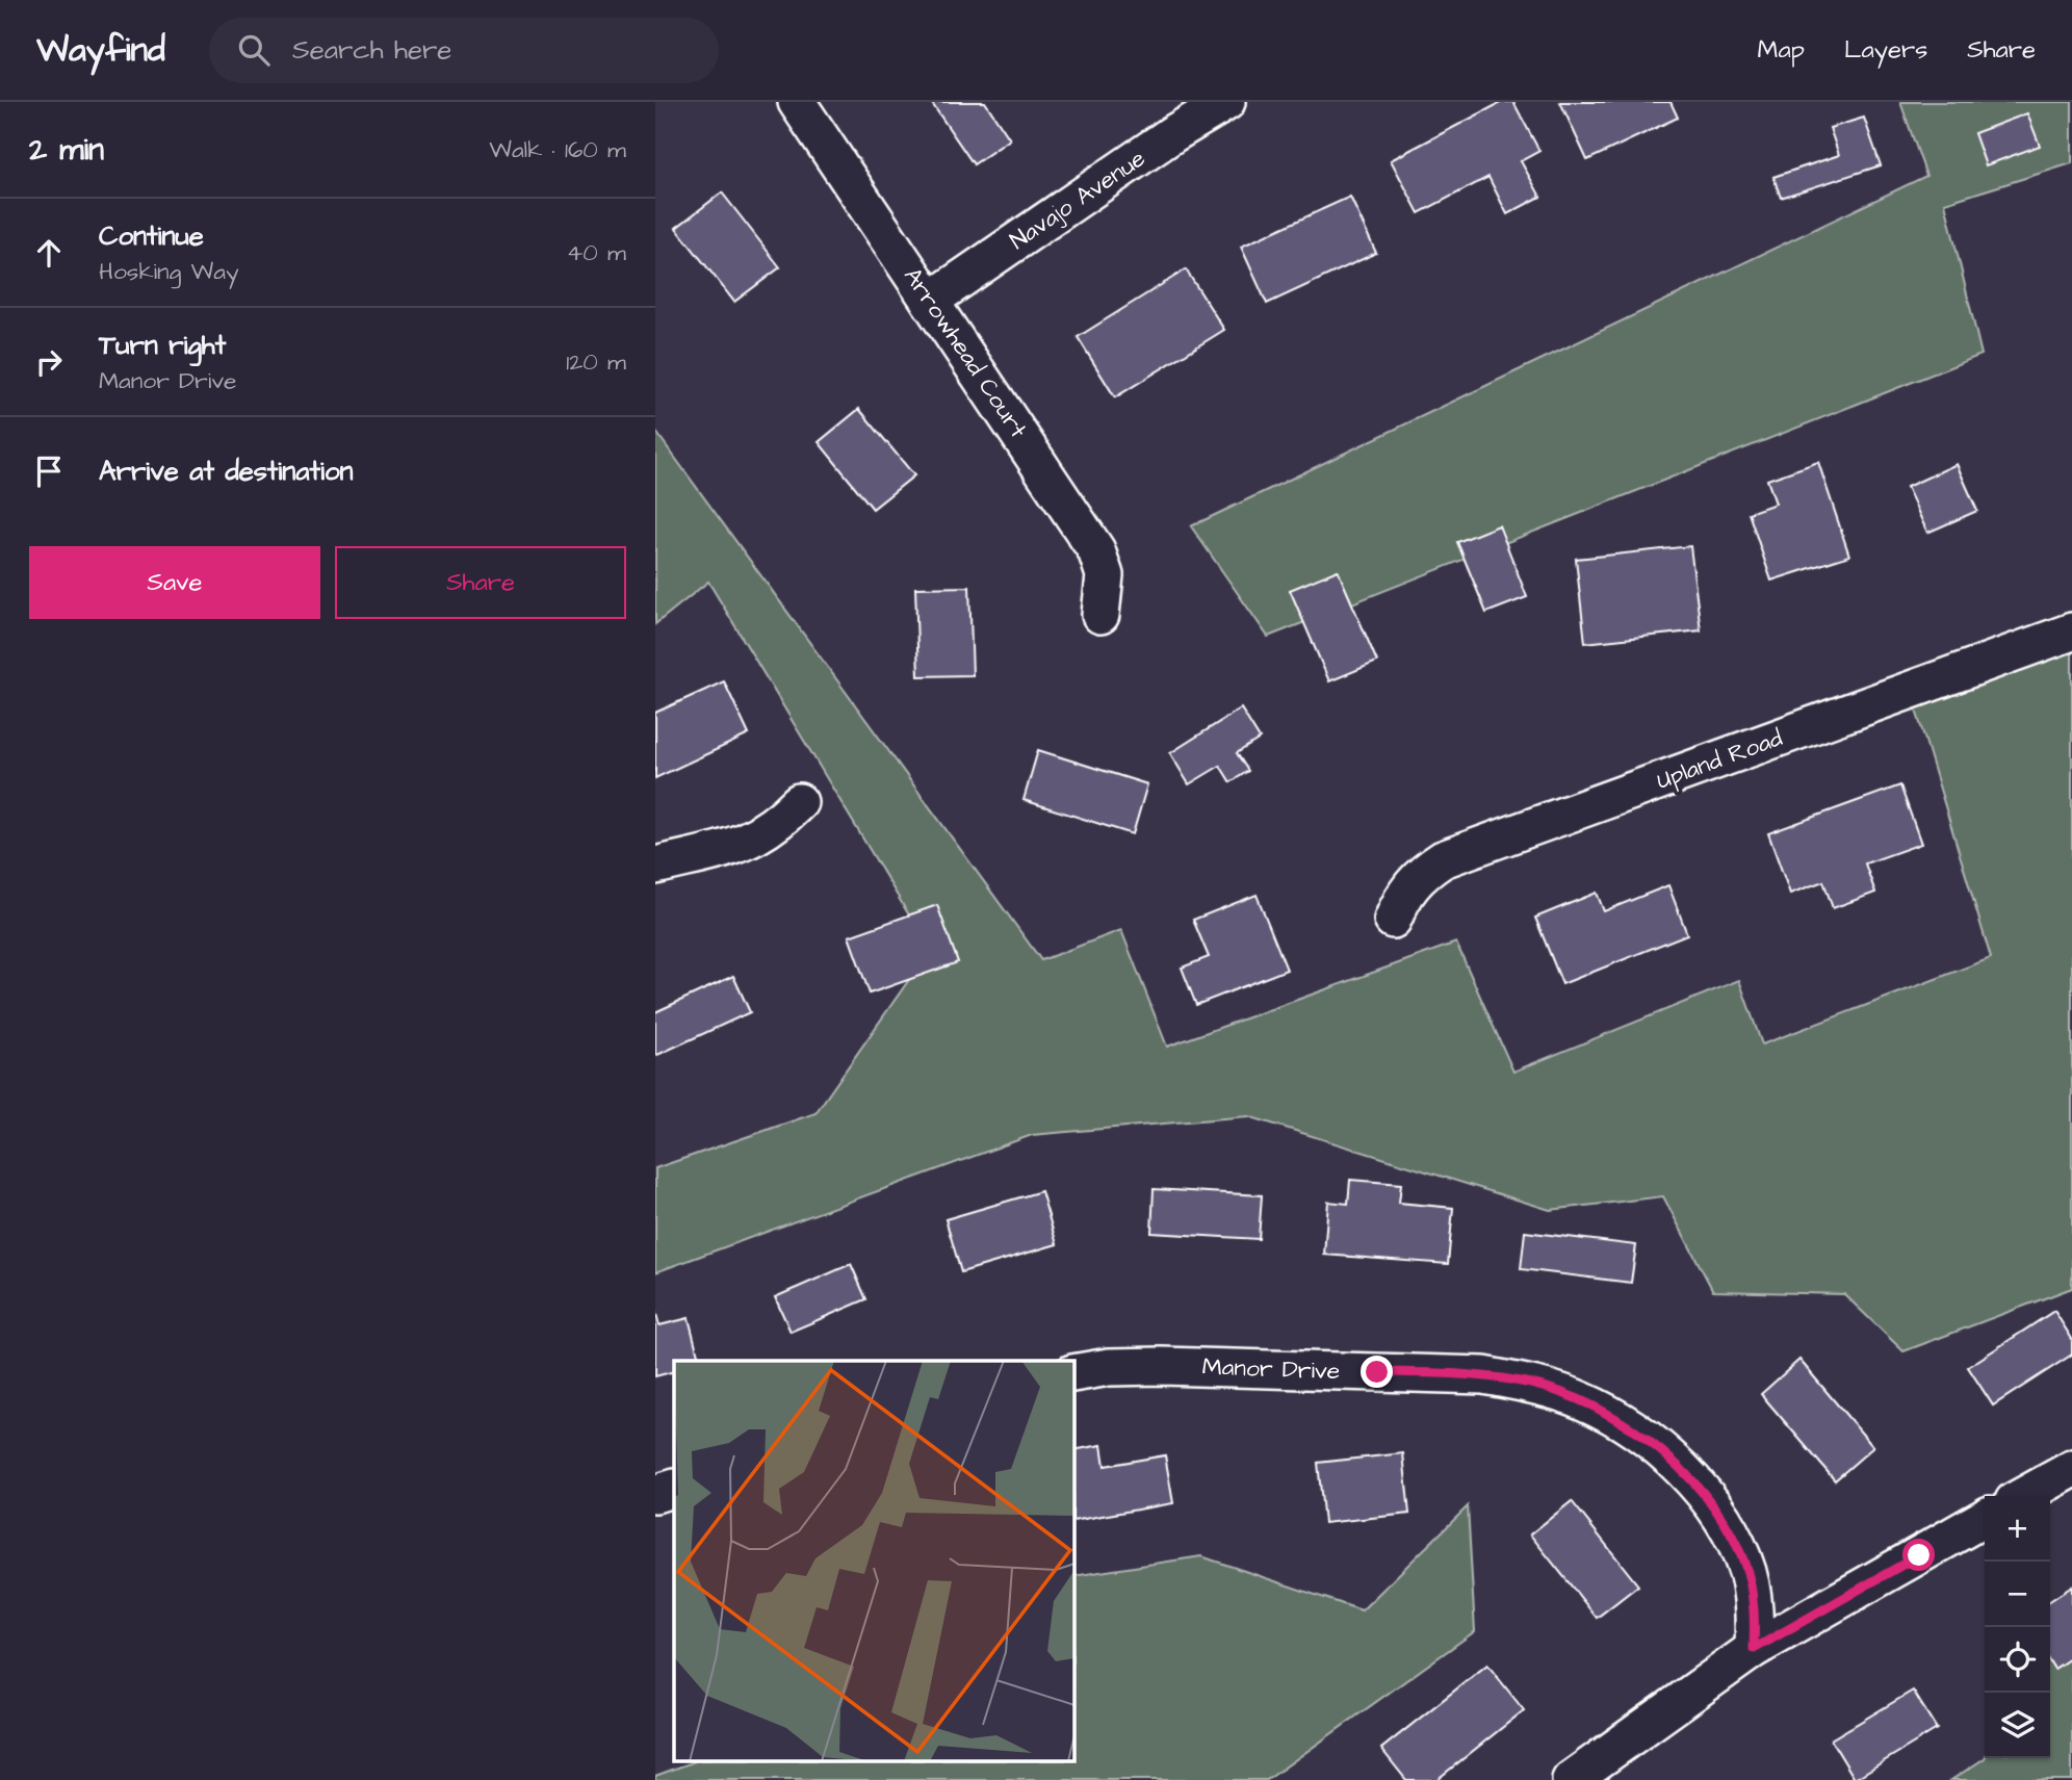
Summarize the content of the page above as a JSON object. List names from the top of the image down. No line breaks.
{"streets":{"street":["Navajo Avenue","Arrowhead Court","Upland Road","Manor Drive"]},"crossings":[["Navajo Avenue","Arrowhead Court"]],"page":{"header":"Wayfind","search":"Search here","nav":["Map","Layers","Share"],"heading":["2 min","Walk · 160 m"],"list":[["Continue","Hosking Way","40 m"],["Turn right","Manor Drive","120 m"],"Arrive at destination"],"buttons":["Save","Share"],"map_buttons":["+","−"]}}
